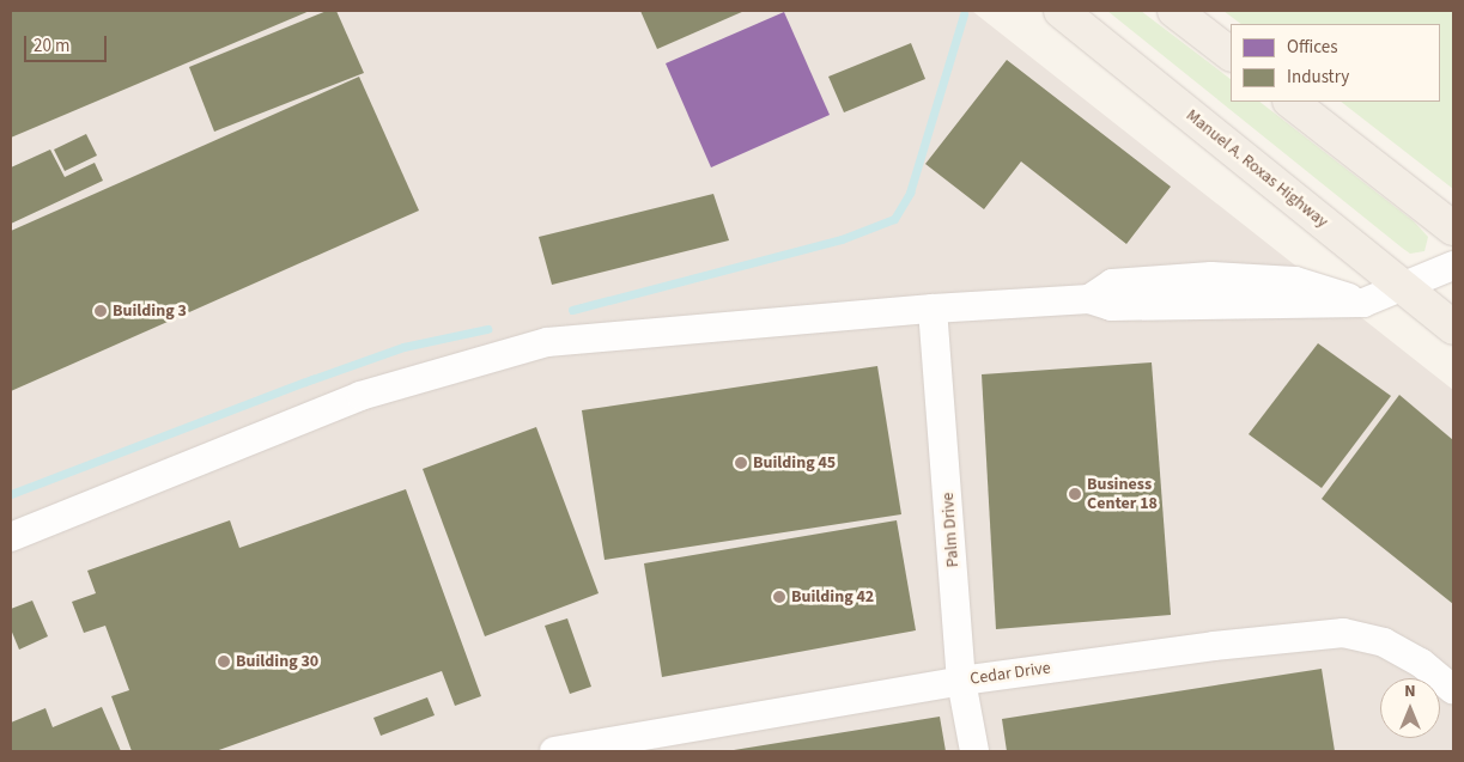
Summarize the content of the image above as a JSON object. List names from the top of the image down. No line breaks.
{"streets":{"main road":["Manuel A. Roxas Highway"],"street":["Palm Drive","Cedar Drive"]},"crossings":[["Palm Drive","Cedar Drive"]],"places":["Building 3","Building 45","Business Center 18","Building 42","Building 30"],"legend":["Offices","Industry"],"scale_bar":"20 m","north":"top"}
